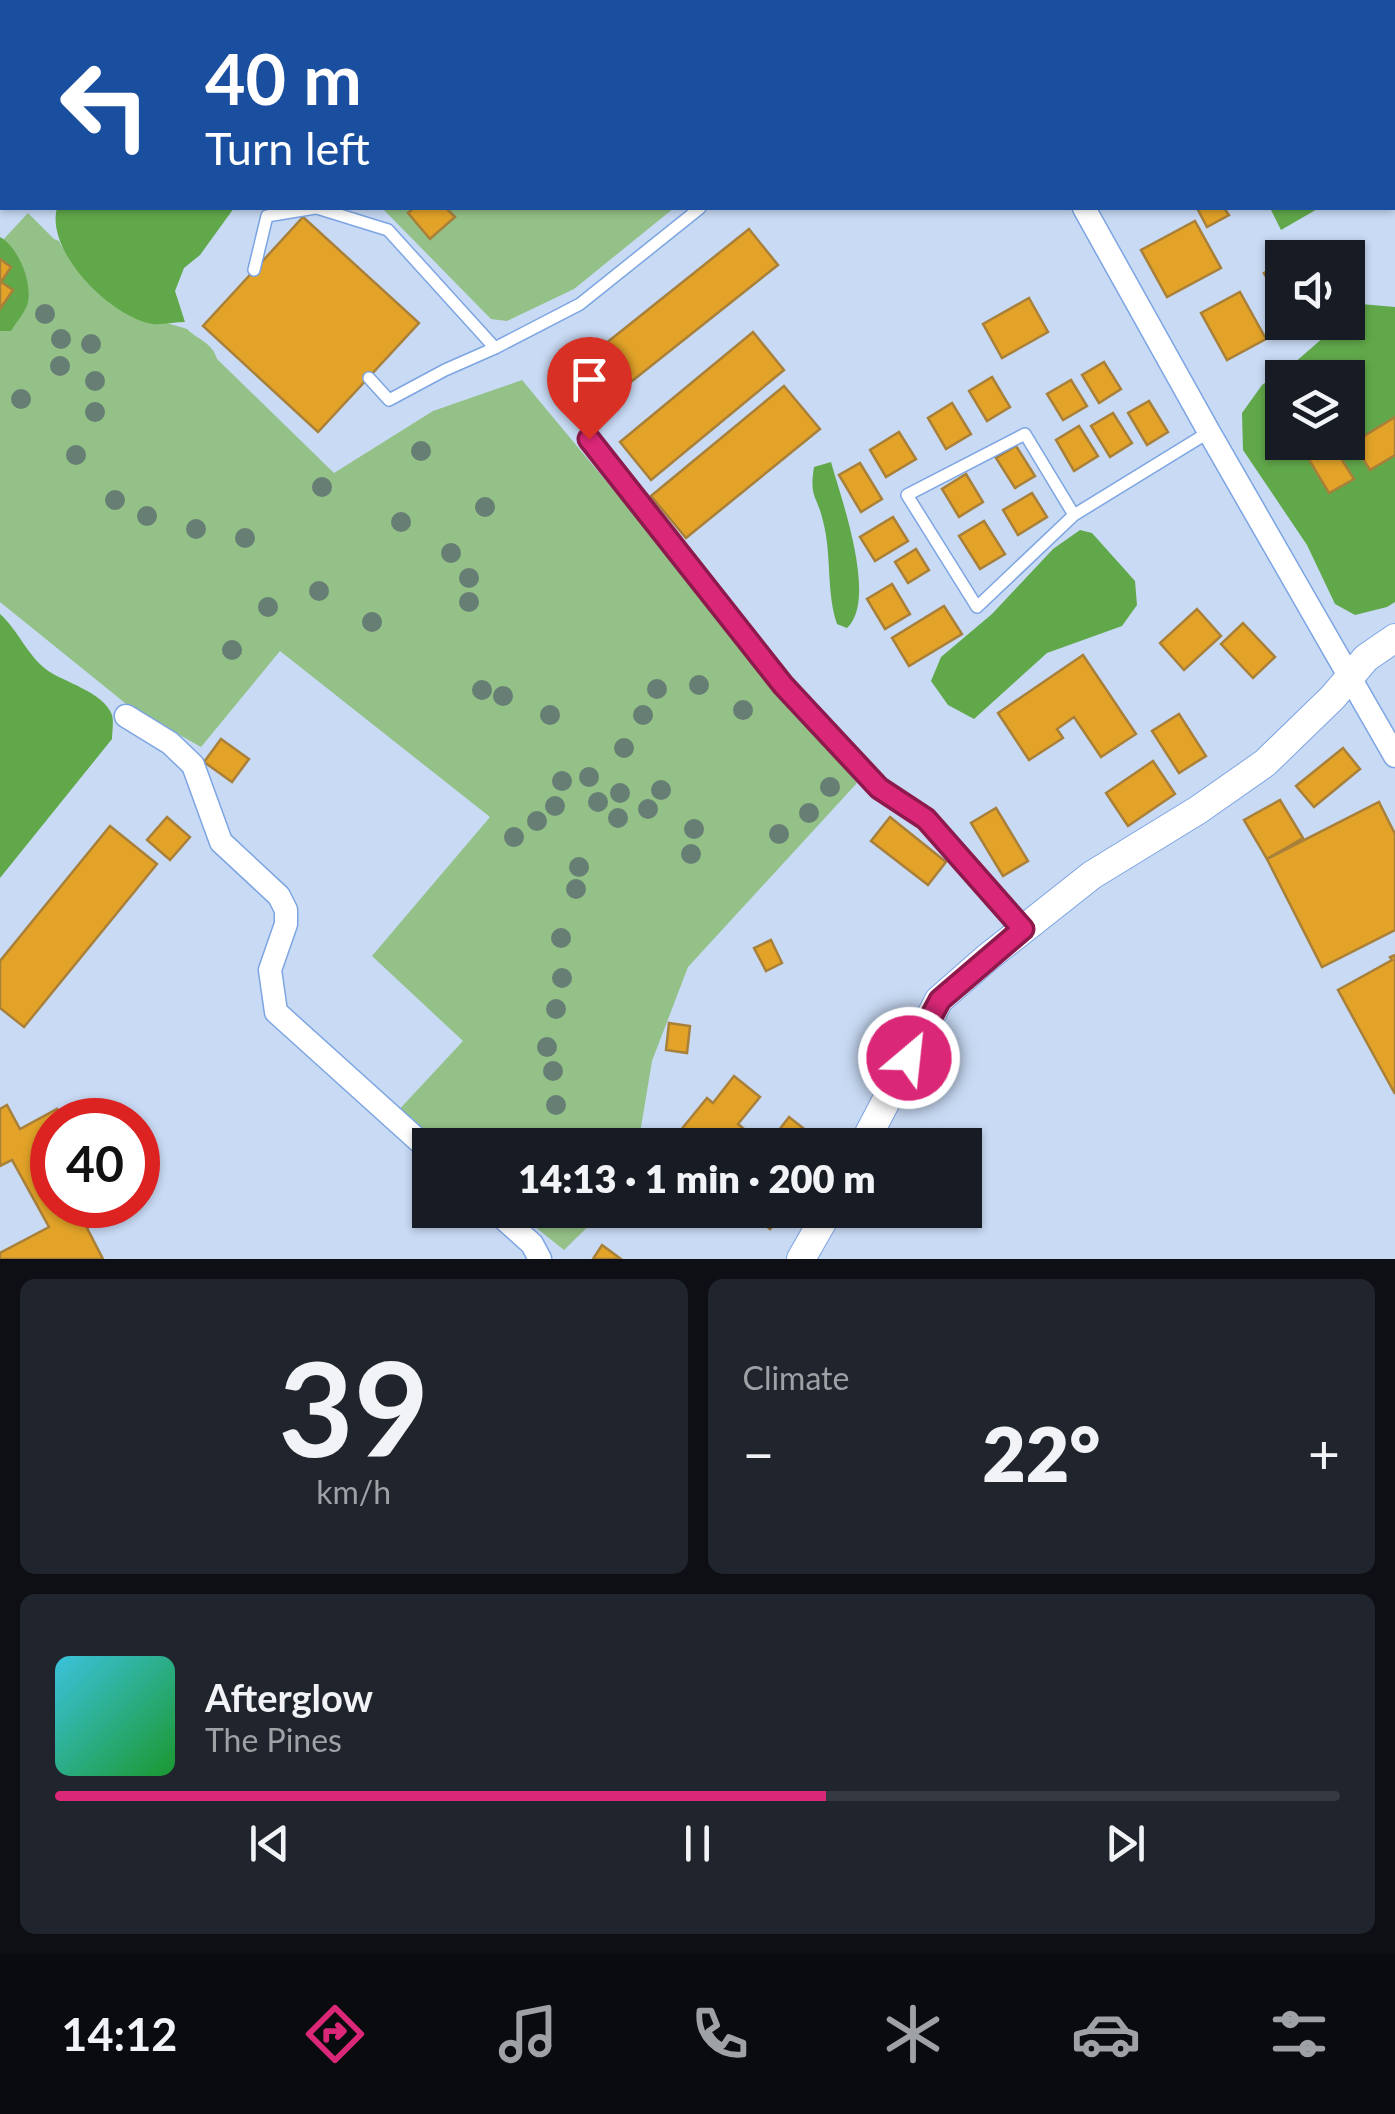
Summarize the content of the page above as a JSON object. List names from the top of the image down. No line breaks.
{"page":{"turn":["40 m","Turn left"],"limit":"40","trip":"14:13 · 1 min · 200 m","tile":[["39","km/h"],"Climate"],"heat":["−","22°","+"],"song":["Afterglow","The Pines"],"tabs":"14:12"}}
